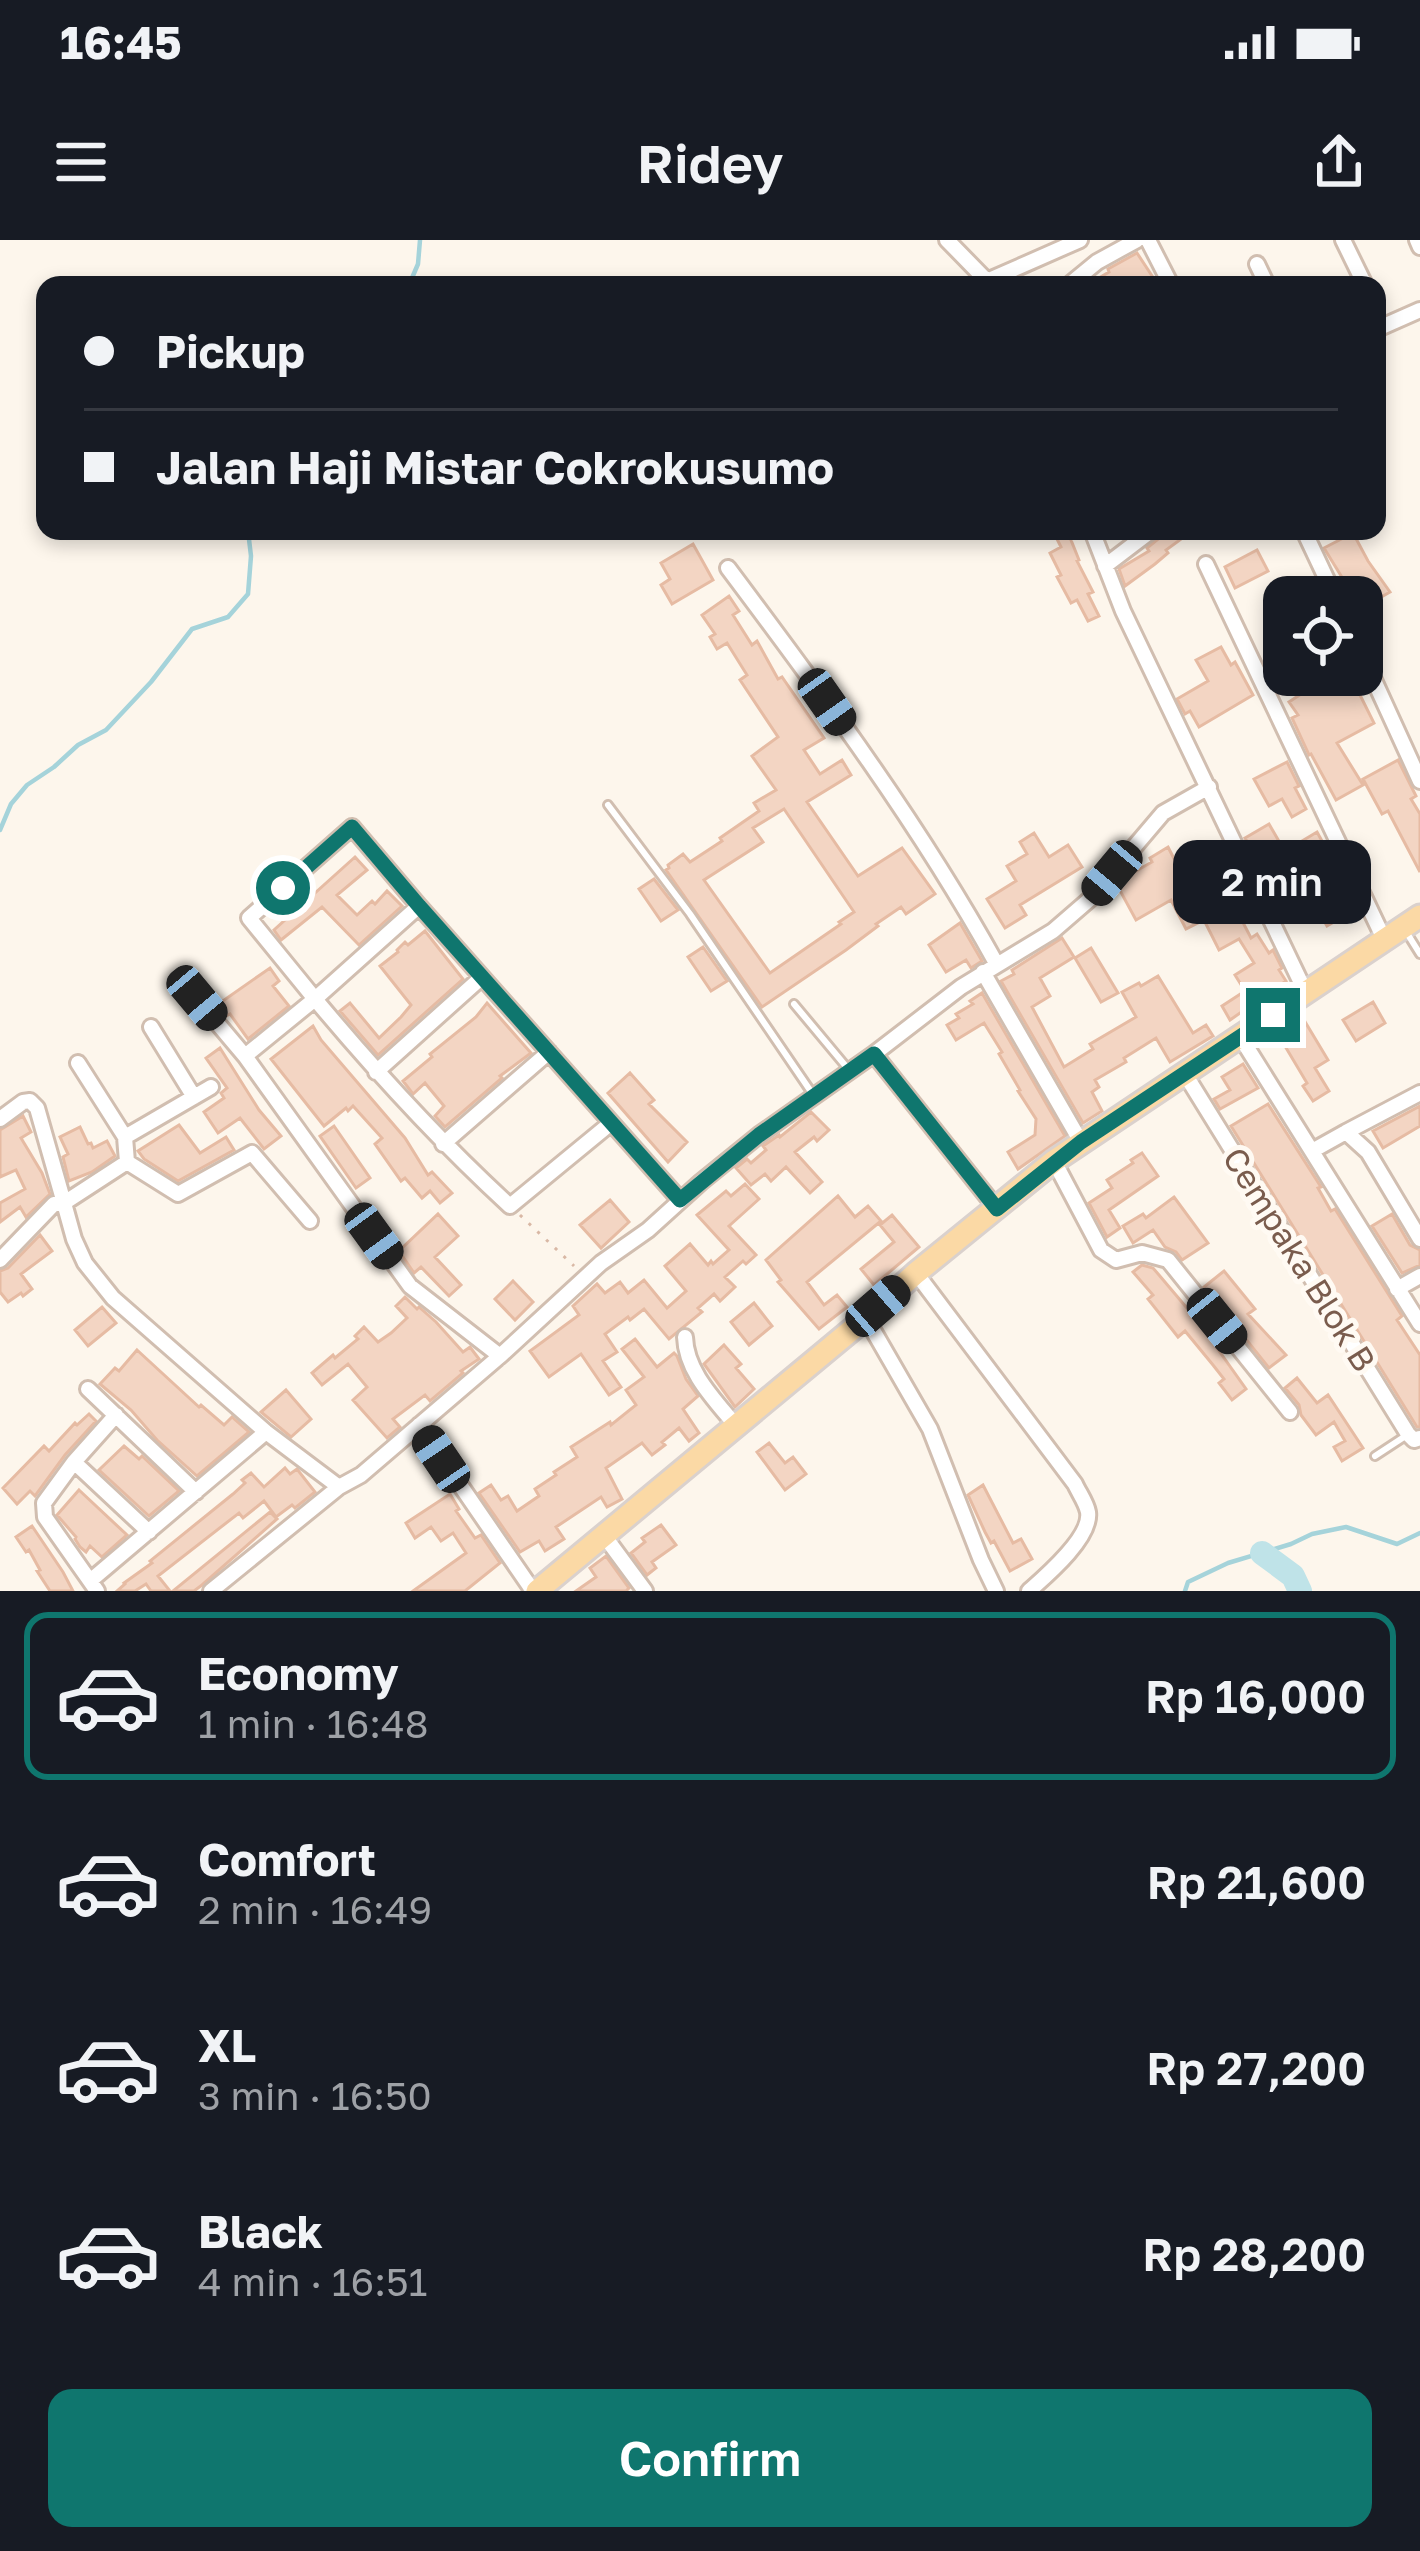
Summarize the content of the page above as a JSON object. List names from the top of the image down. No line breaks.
{"streets":{"street":["Cempaka Blok B"]},"page":{"status":"16:45","header":"Ridey","banner":["Pickup","Jalan Haji Mistar Cokrokusumo"],"bubble":"2 min","list":[{"name":"Economy","note":"1 min · 16:48","value":"Rp 16,000"},{"name":"Comfort","note":"2 min · 16:49","value":"Rp 21,600"},{"name":"XL","note":"3 min · 16:50","value":"Rp 27,200"},{"name":"Black","note":"4 min · 16:51","value":"Rp 28,200"}],"buttons":"Confirm"}}
